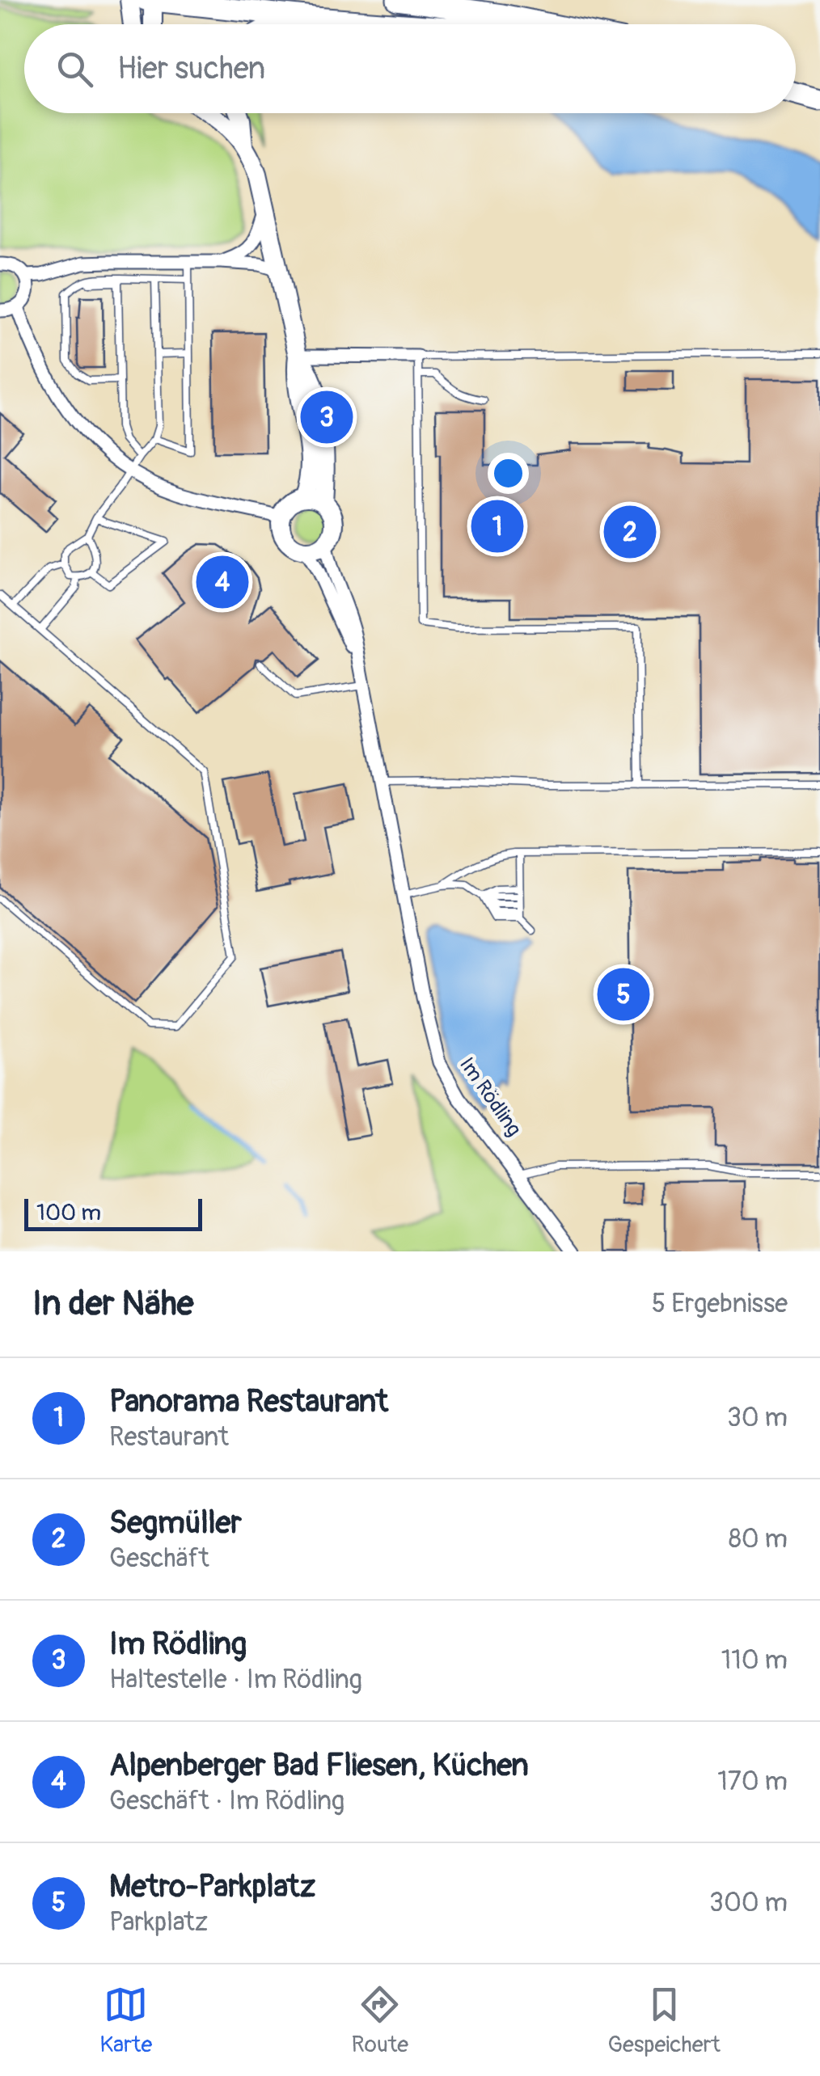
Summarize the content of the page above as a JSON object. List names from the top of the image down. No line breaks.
{"streets":{"street":["Im Rödling"]},"scale_bar":"100 m","page":{"search":"Hier suchen","pins":["3","1","2","4","5"],"scale":"100 m","heading":["In der Nähe","5 Ergebnisse"],"list":[{"mark":"1","name":"Panorama Restaurant","note":"Restaurant","value":"30 m"},{"mark":"2","name":"Segmüller","note":"Geschäft","value":"80 m"},{"mark":"3","name":"Im Rödling","note":"Haltestelle · Im Rödling","value":"110 m"},{"mark":"4","name":"Alpenberger Bad Fliesen, Küchen","note":"Geschäft · Im Rödling","value":"170 m"},{"mark":"5","name":"Metro-Parkplatz","note":"Parkplatz","value":"300 m"}],"nav":["Karte","Route","Gespeichert"]}}
